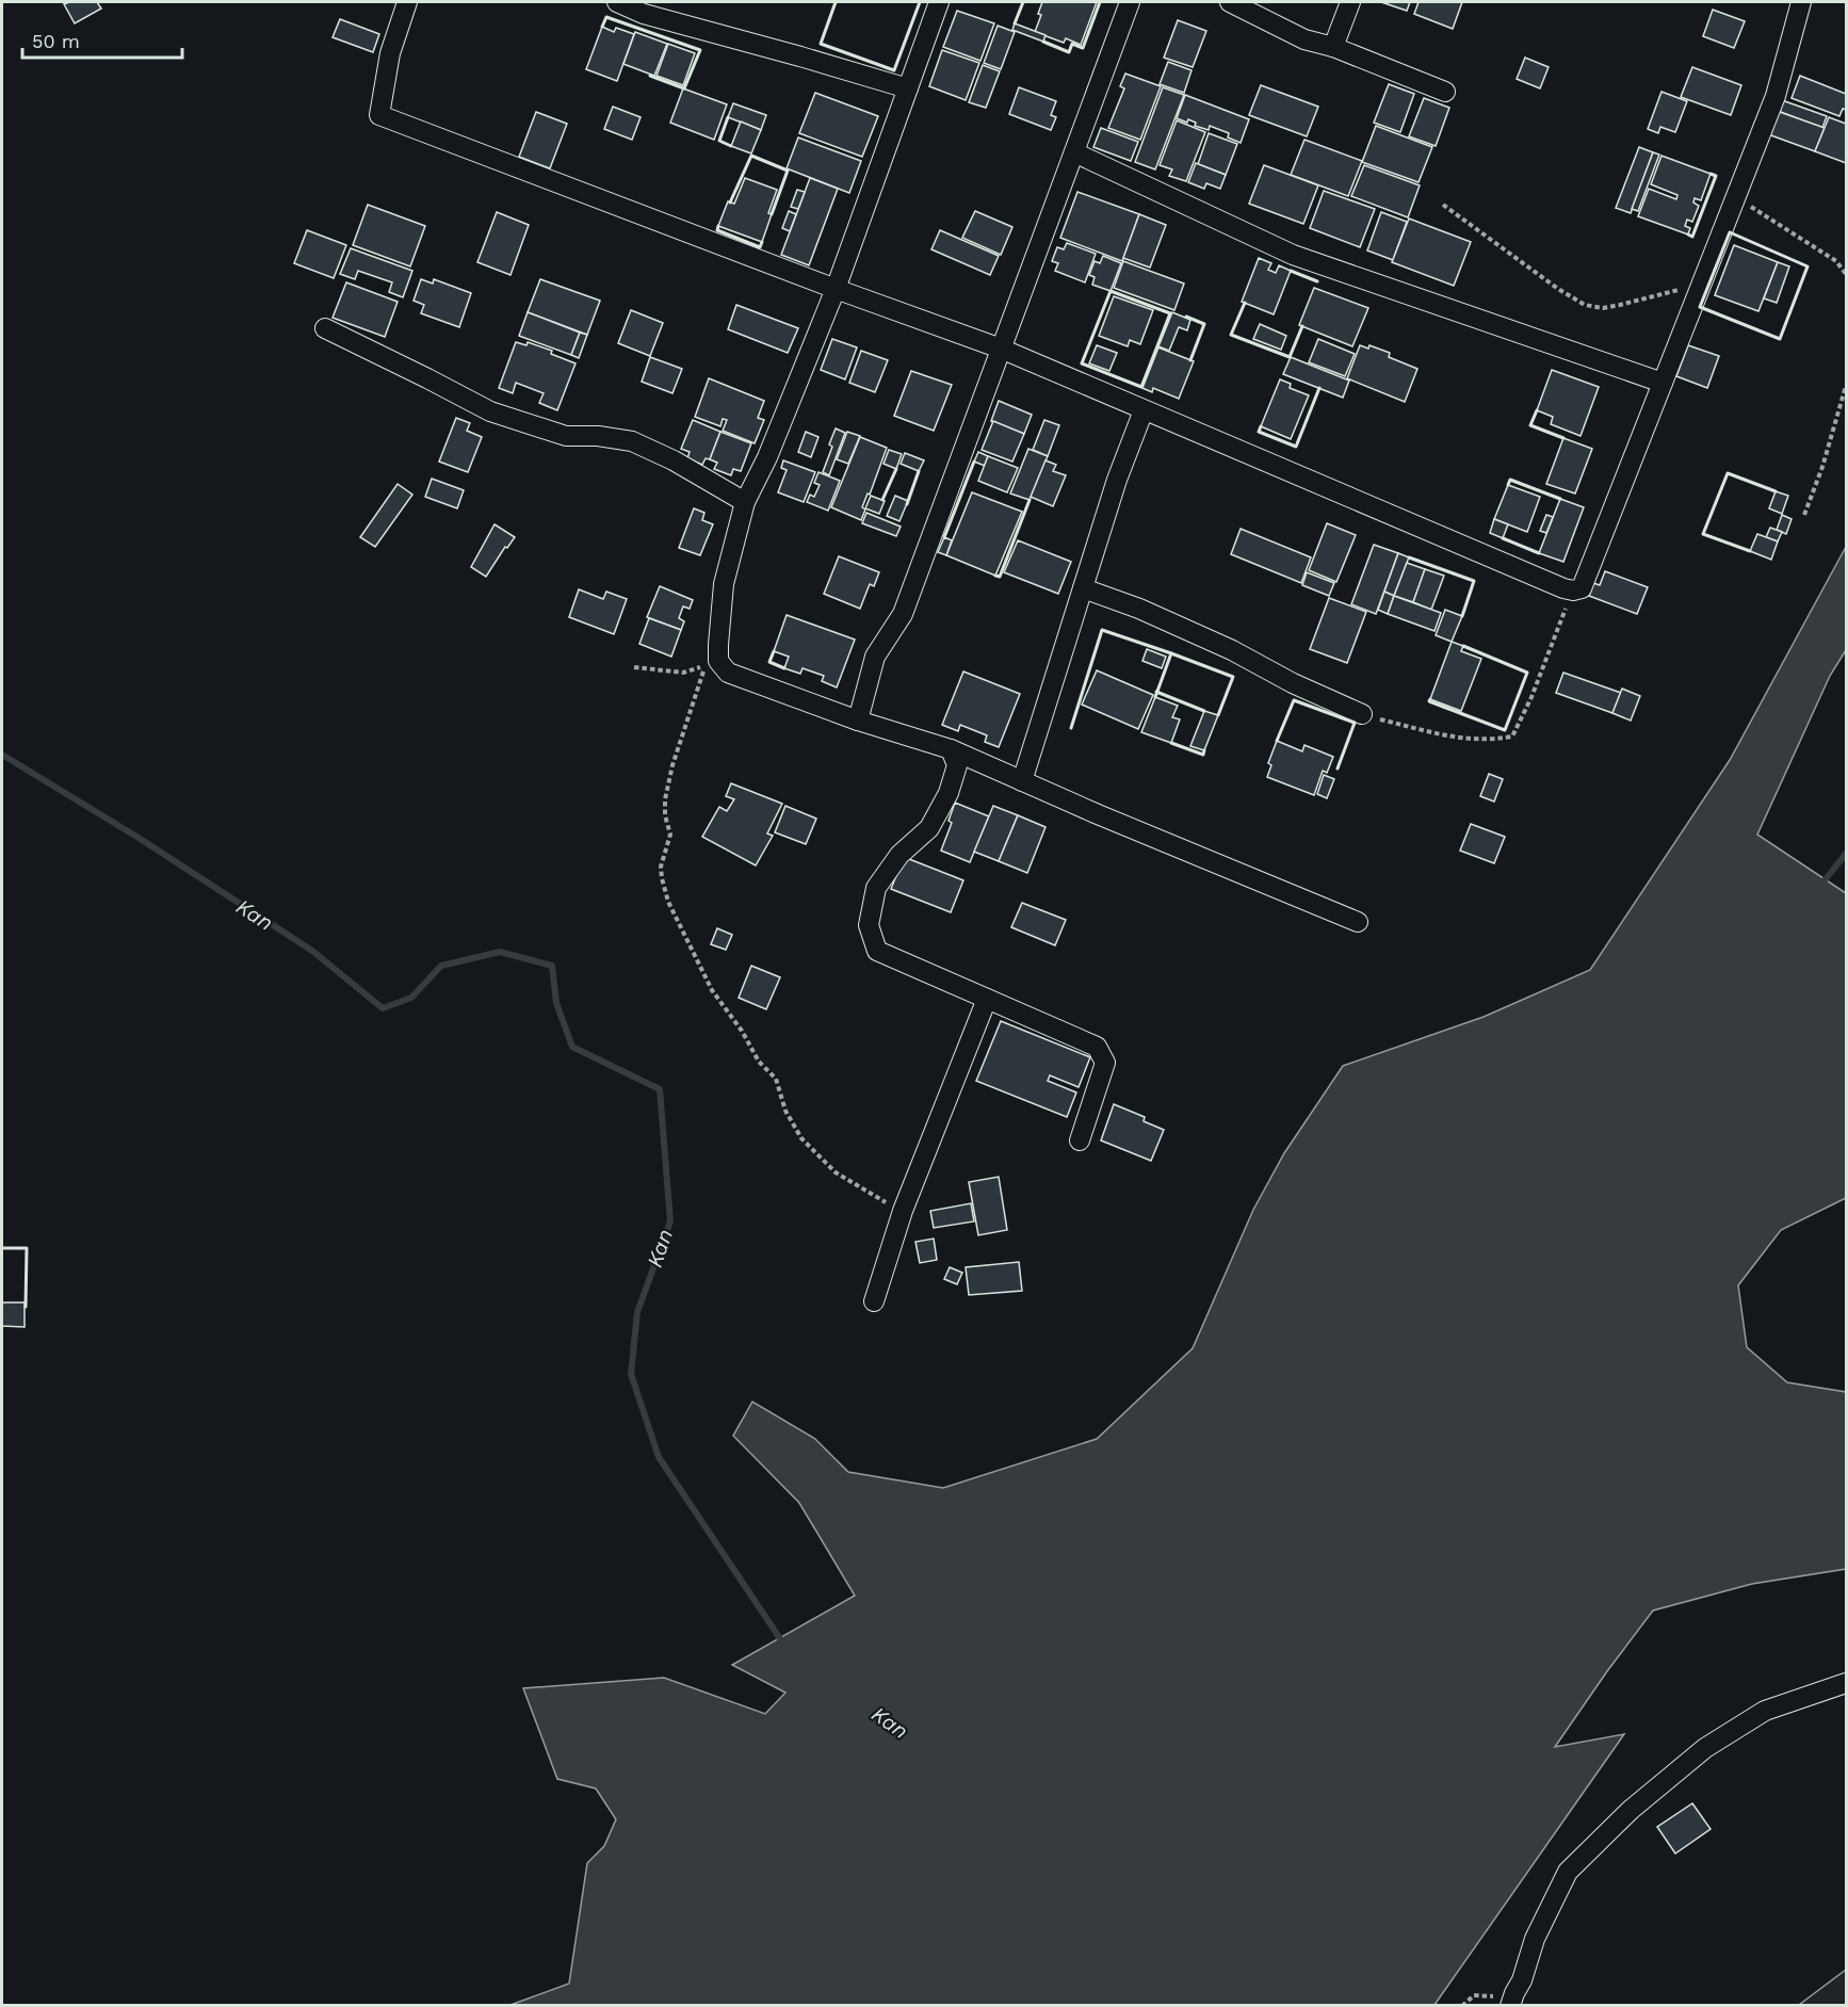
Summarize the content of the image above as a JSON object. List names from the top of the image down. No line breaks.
{"water":["Kan"],"scale_bar":"50 m"}
